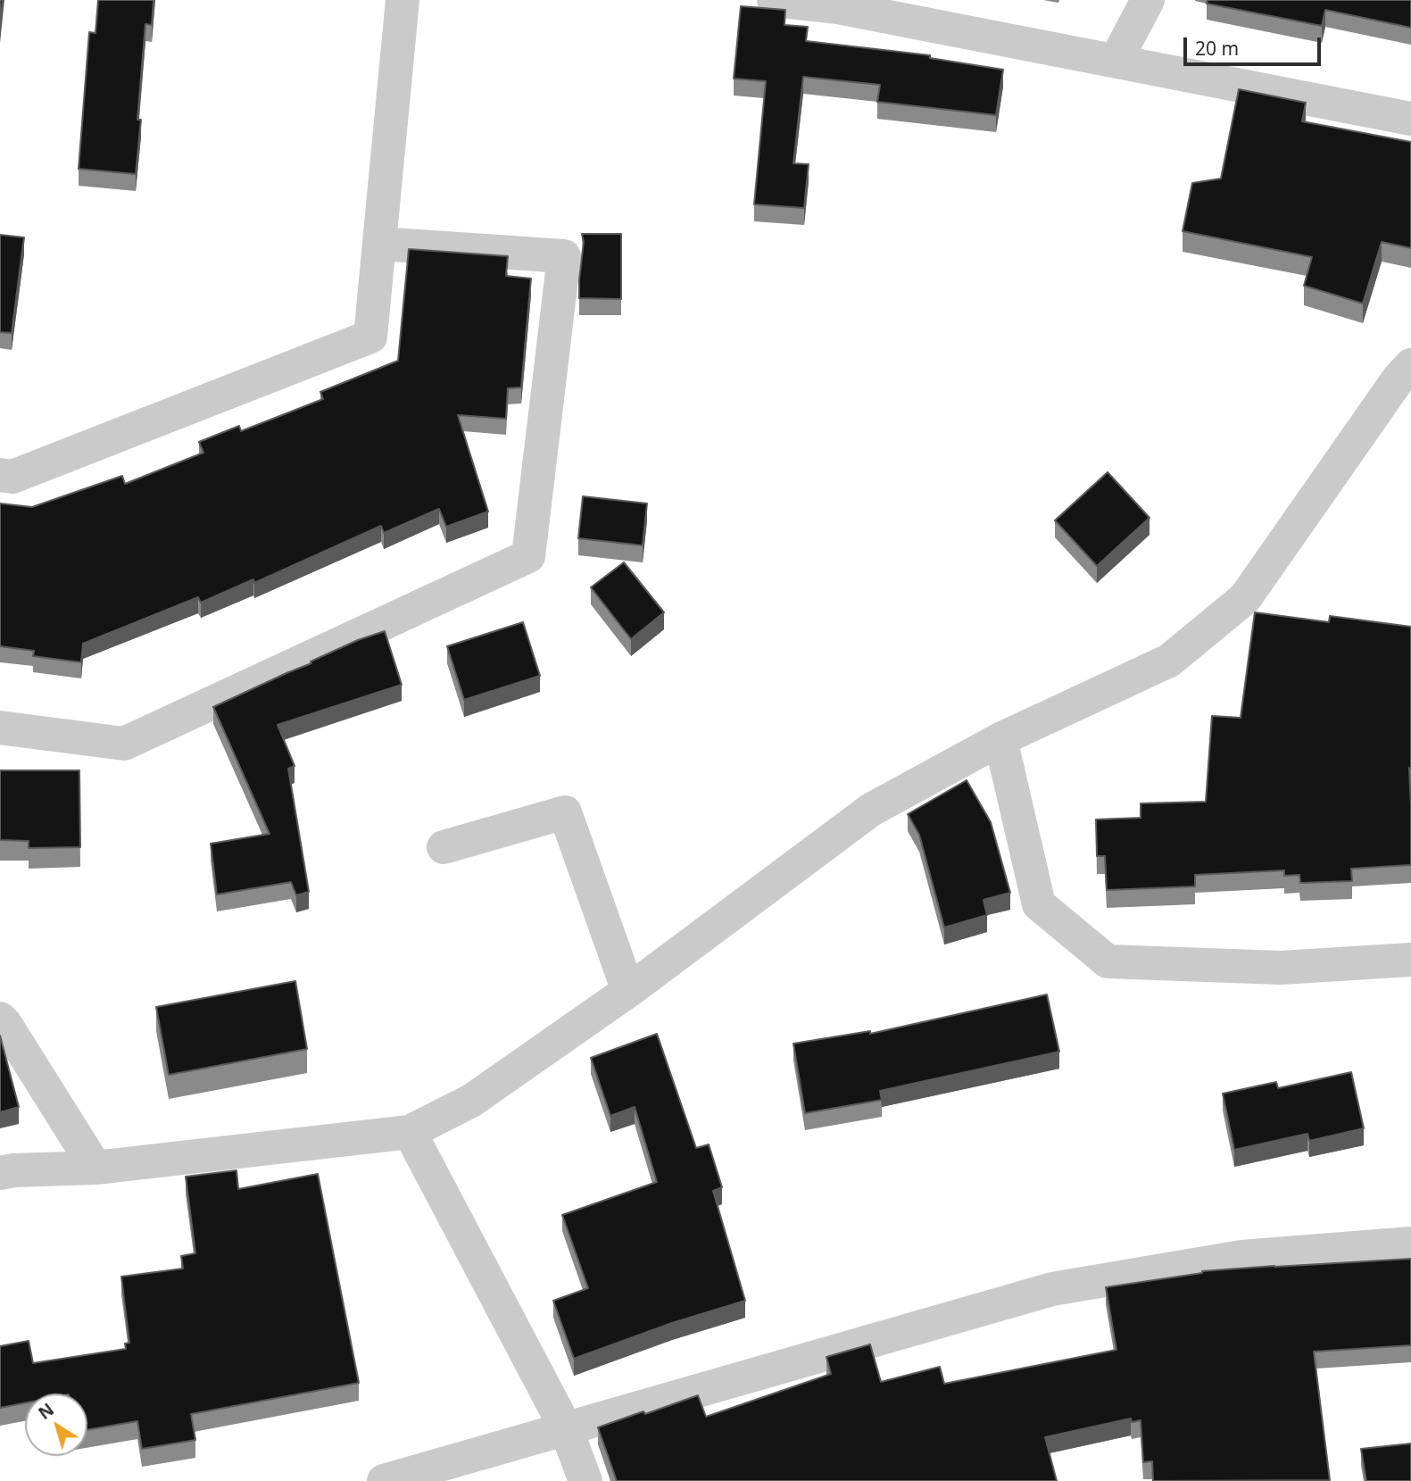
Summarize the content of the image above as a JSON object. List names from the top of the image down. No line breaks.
{"scale_bar":"20 m","north":"top left"}
